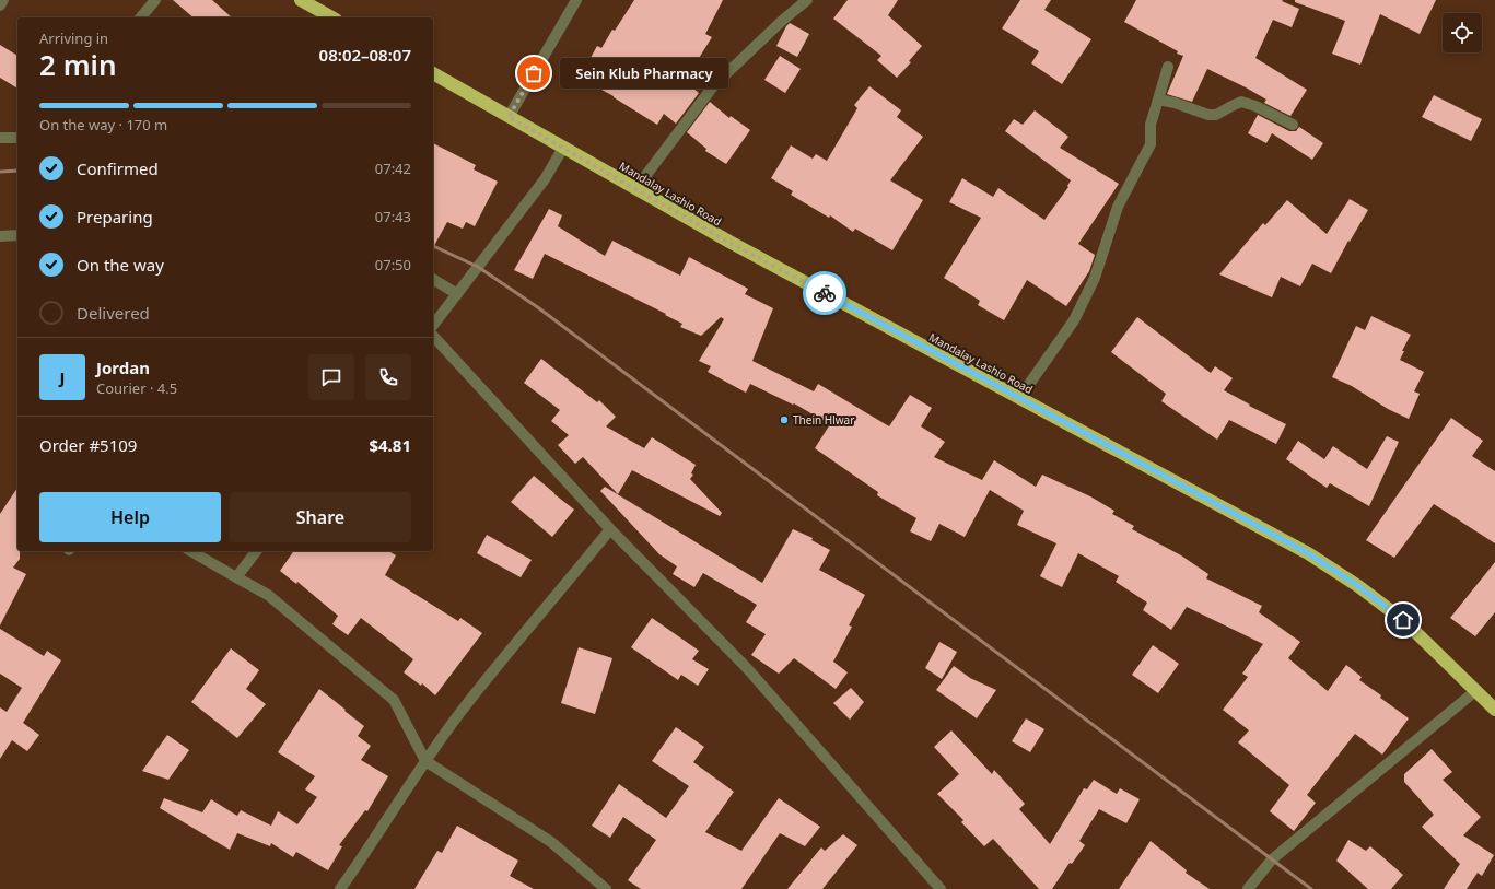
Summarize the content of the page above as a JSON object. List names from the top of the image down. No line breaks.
{"streets":{"highway":["Mandalay Lashio Road"]},"places":["Sein Klub Pharmacy","Thein Hlwar"],"page":{"heading":["2 min","Arriving in","08:02–08:07"],"panel":["Jordan","Courier · 4.5","Order #5109","$4.81"],"bubble":"Sein Klub Pharmacy","bar":"On the way · 170 m","list":[["Confirmed","07:42"],["Preparing","07:43"],["On the way","07:50"],"Delivered"],"round":"J","buttons":["Help","Share"]}}
